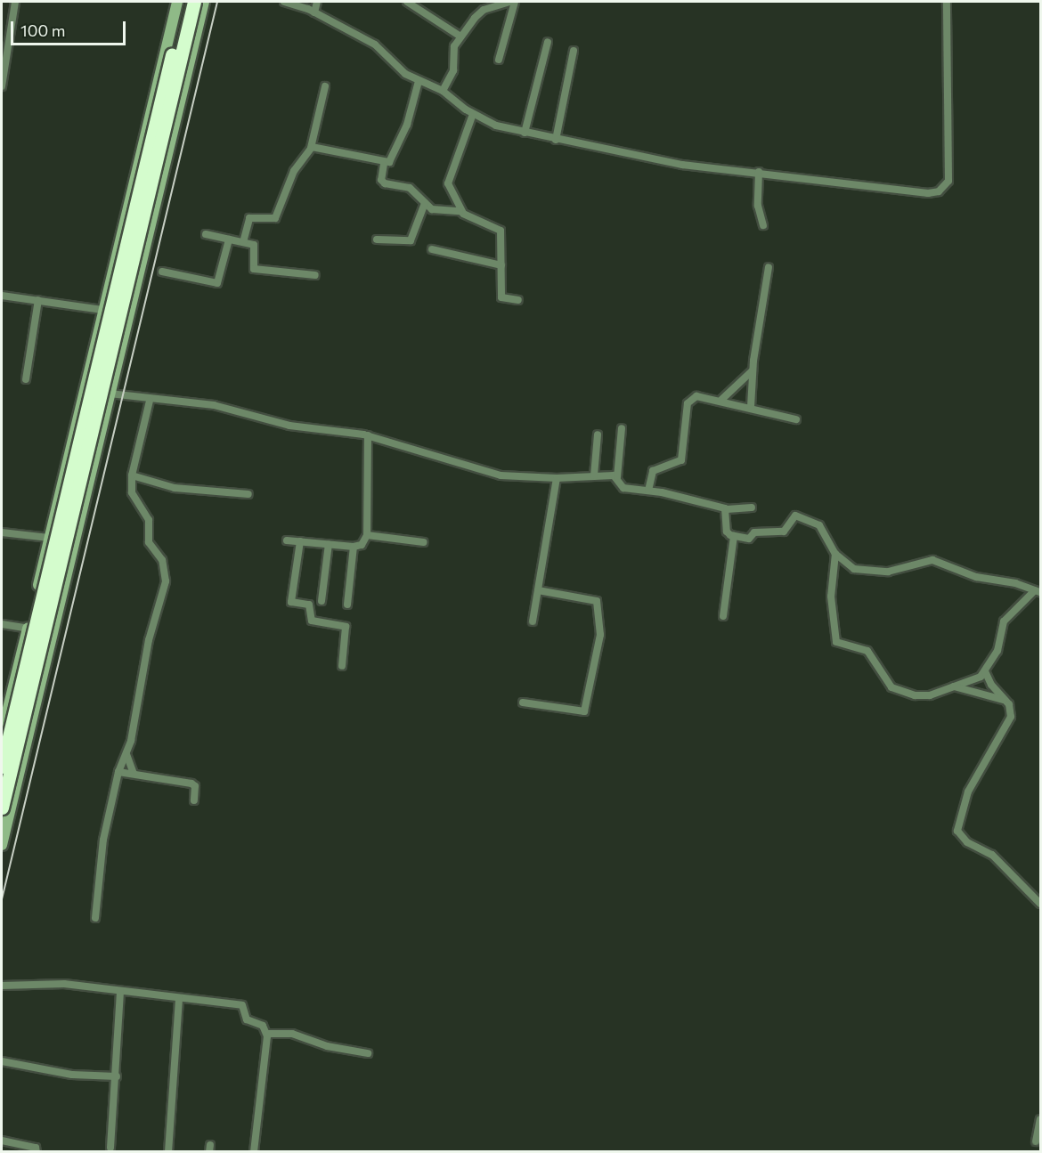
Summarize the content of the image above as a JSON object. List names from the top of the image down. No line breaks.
{"scale_bar":"100 m"}
